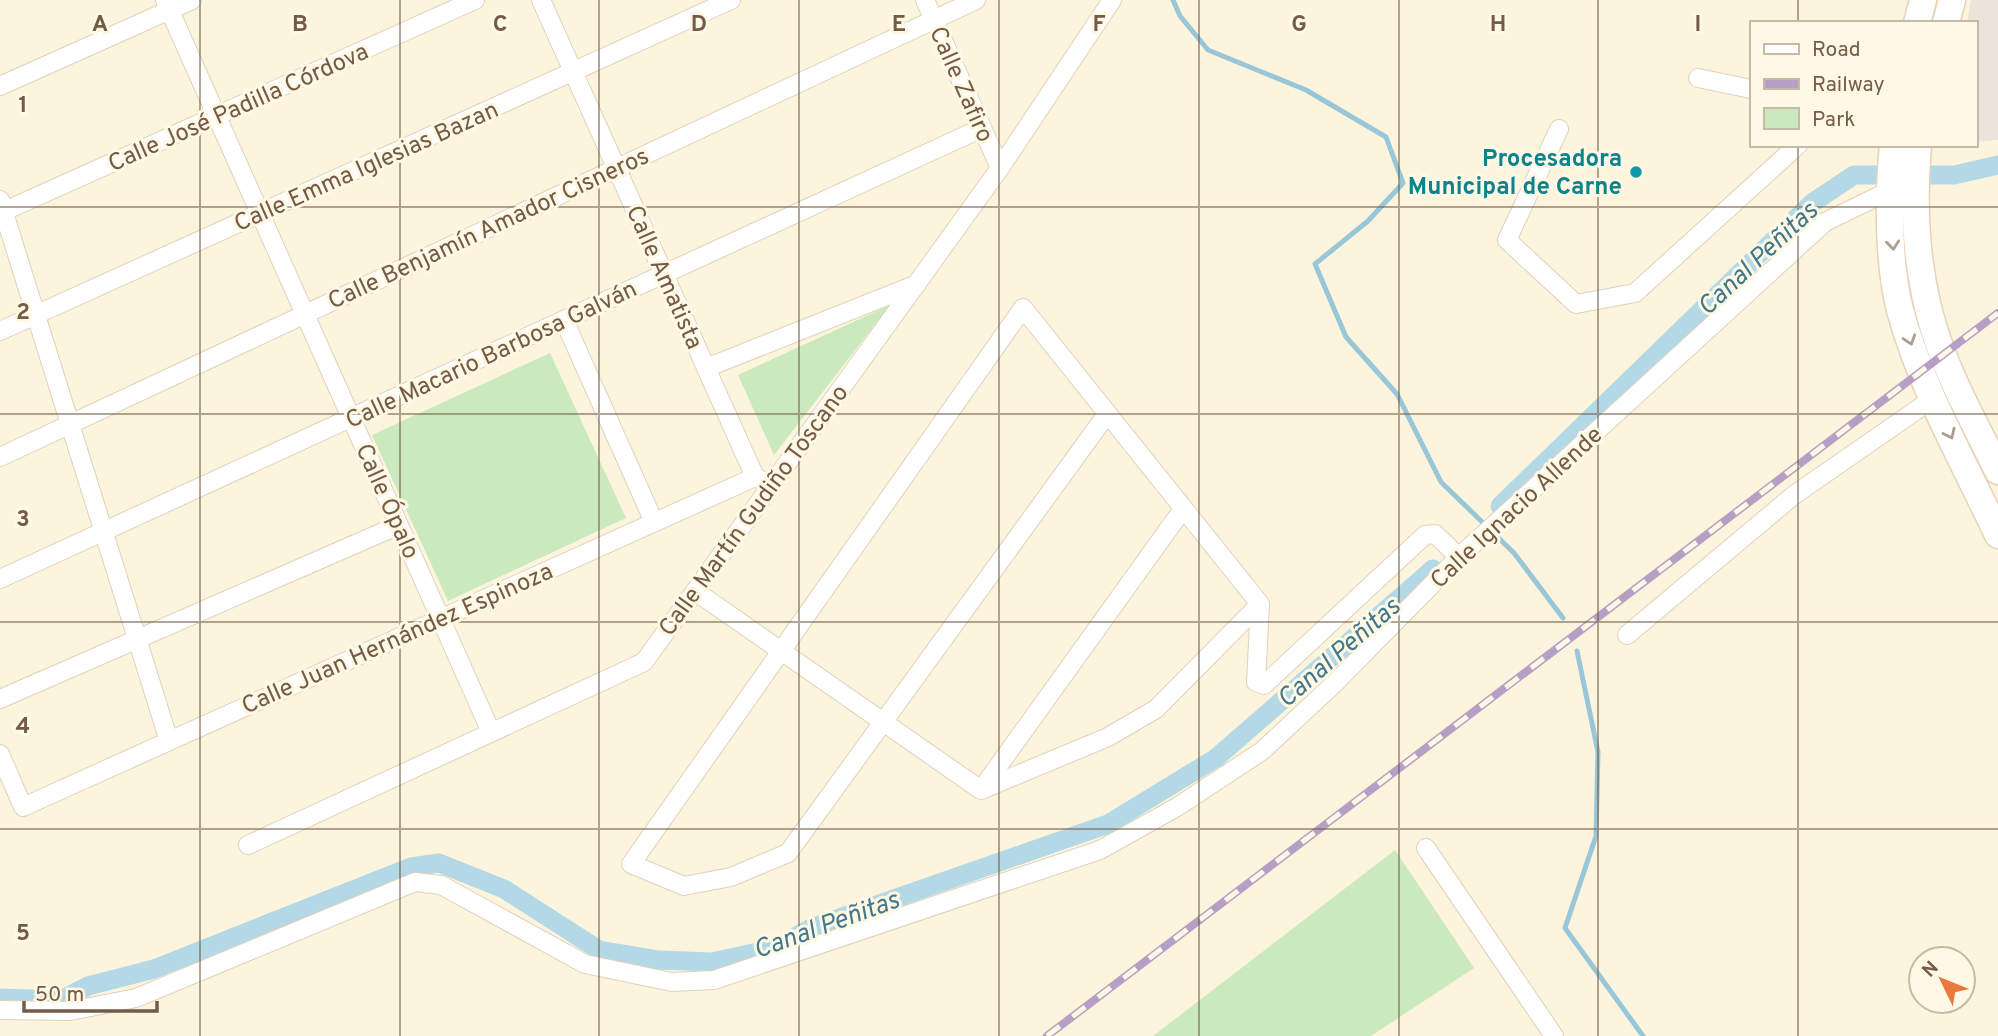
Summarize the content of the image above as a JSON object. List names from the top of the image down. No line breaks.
{"streets":{"street":["Calle Zafiro","Calle José Padilla Córdova","Calle Emma Iglesias Bazan","Calle Benjamín Amador Cisneros","Calle Amatista","Calle Macario Barbosa Galván","Calle Ópalo","Calle Ignacio Allende","Calle Martín Gudiño Toscano","Calle Juan Hernández Espinoza"]},"crossings":[["Calle Zafiro","Calle Benjamín Amador Cisneros"],["Calle Zafiro","Calle Macario Barbosa Galván"],["Calle Zafiro","Calle Martín Gudiño Toscano"],["Calle José Padilla Córdova","Calle Ópalo"],["Calle Emma Iglesias Bazan","Calle Amatista"],["Calle Emma Iglesias Bazan","Calle Ópalo"],["Calle Benjamín Amador Cisneros","Calle Amatista"],["Calle Benjamín Amador Cisneros","Calle Ópalo"],["Calle Amatista","Calle Macario Barbosa Galván"],["Calle Amatista","Calle Martín Gudiño Toscano"],["Calle Amatista","Calle Juan Hernández Espinoza"],["Calle Macario Barbosa Galván","Calle Ópalo"],["Calle Ópalo","Calle Martín Gudiño Toscano"],["Calle Ópalo","Calle Juan Hernández Espinoza"],["Calle Martín Gudiño Toscano","Calle Juan Hernández Espinoza"]],"water":["Canal Peñitas"],"places":["Procesadora Municipal de Carne"],"legend":["Road","Railway","Park"],"scale_bar":"50 m","north":"top left","grid":{"columns":["A","B","C","D","E","F","G","H","I"],"rows":["1","2","3","4","5"]}}
